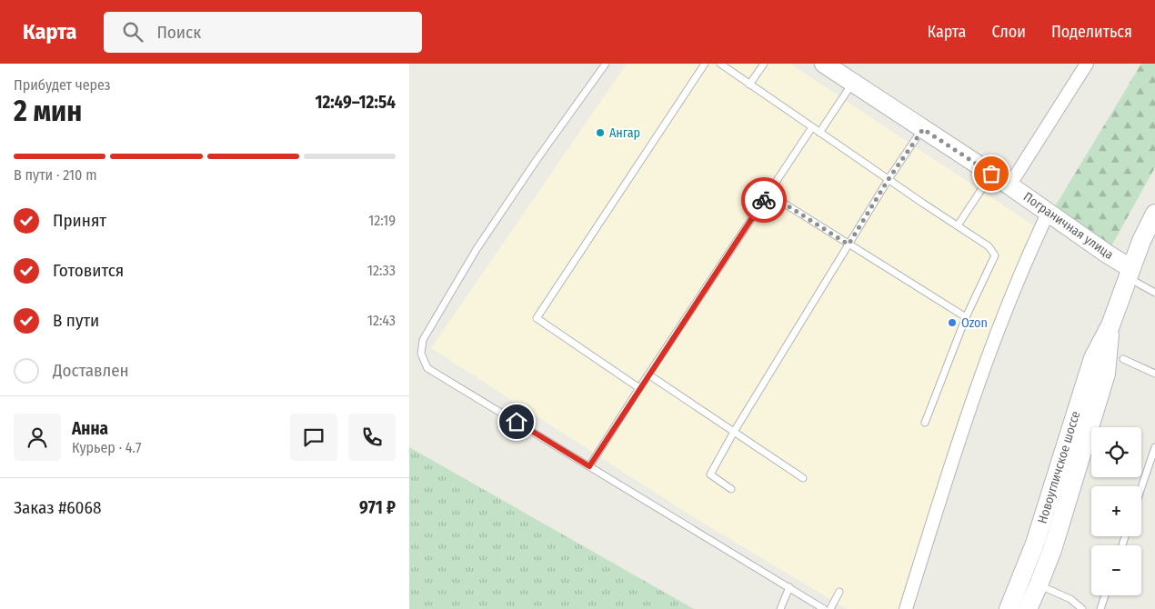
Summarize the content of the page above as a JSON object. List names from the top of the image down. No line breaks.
{"streets":{"main road":["Пограничная улица","Новоугличское шоссе"]},"crossings":[["Пограничная улица","Новоугличское шоссе"]],"places":["Ангар","Ozon"],"page":{"header":"Карта","search":"Поиск","nav":["Карта","Слои","Поделиться"],"heading":["2 мин","Прибудет через","12:49–12:54"],"panel":["Анна","Курьер · 4.7","Заказ #6068","971 ₽"],"bar":"В пути · 210 m","list":[["Принят","12:19"],["Готовится","12:33"],["В пути","12:43"],"Доставлен"],"map_buttons":["+","−"]}}
